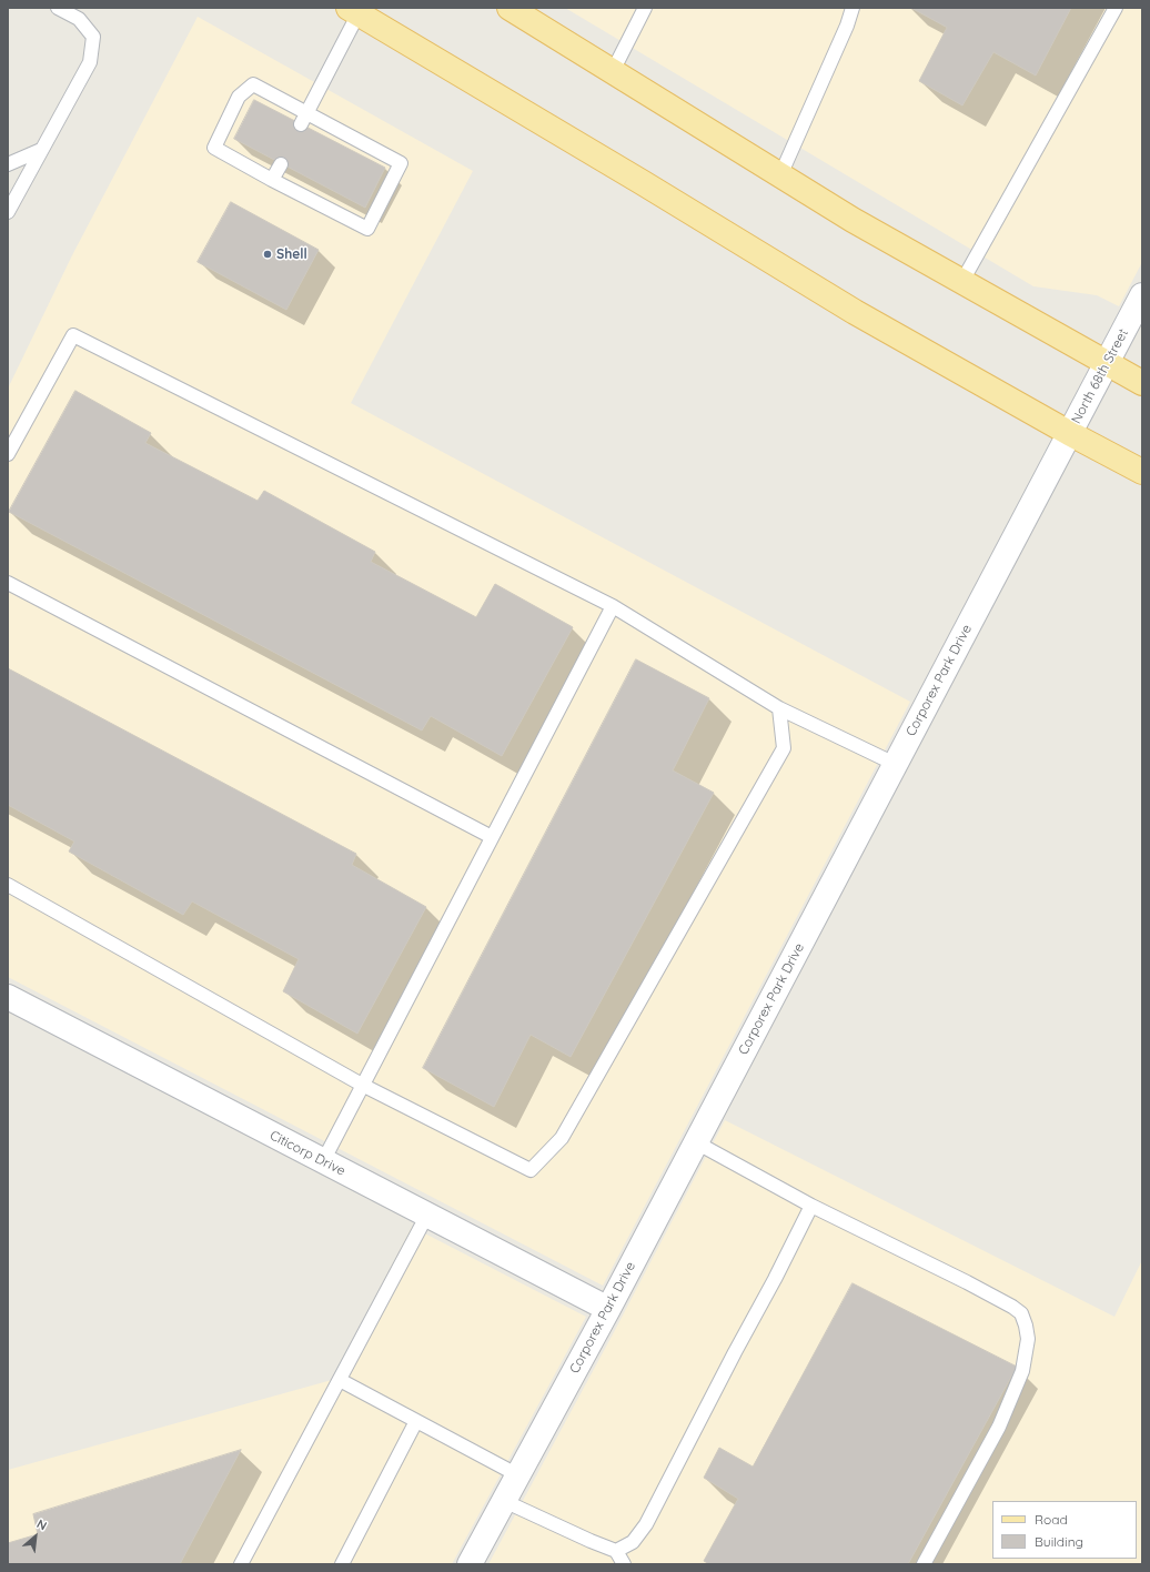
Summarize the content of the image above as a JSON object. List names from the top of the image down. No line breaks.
{"streets":{"street":["North 68th Street","Corporex Park Drive","Citicorp Drive"]},"crossings":[["North 68th Street","Corporex Park Drive"],["Corporex Park Drive","Citicorp Drive"]],"places":["Shell"],"legend":["Road","Building"],"north":"top right"}
